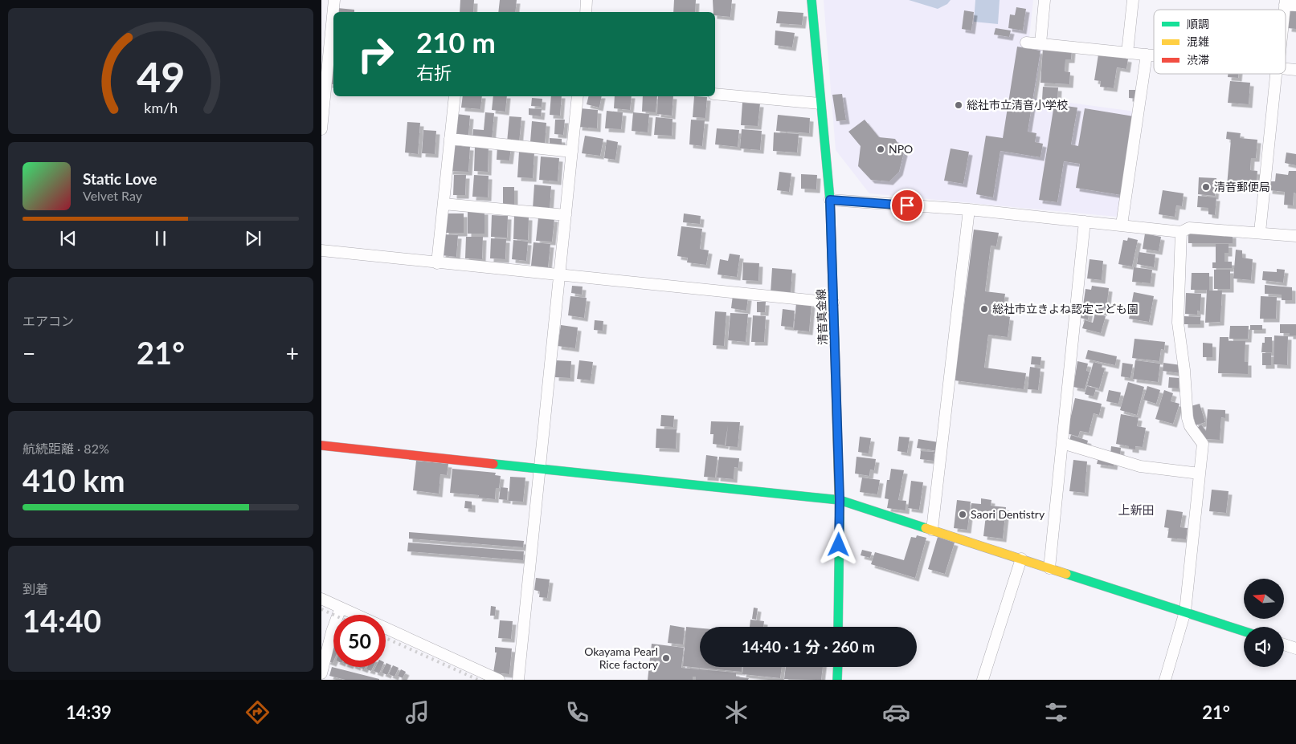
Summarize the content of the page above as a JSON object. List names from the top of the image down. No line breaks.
{"streets":{"street":["清音真金線"]},"districts":["上新田"],"places":["総社市立清音小学校","NPO","清音郵便局","総社市立きよね認定こども園","Saori Dentistry","Okayama Pearl Rice factory"],"legend":["順調","混雑","渋滞"],"north":"left","page":{"turn":["210 m","右折"],"song":["Static Love","Velvet Ray"],"tile":["エアコン",["航続距離 · 82%","410 km"],["到着","14:40"]],"heat":["−","21°","+"],"limit":"50","trip":"14:40 · 1 分 · 260 m","tabs":["14:39","21°"],"gauge":["49","km/h"]}}
